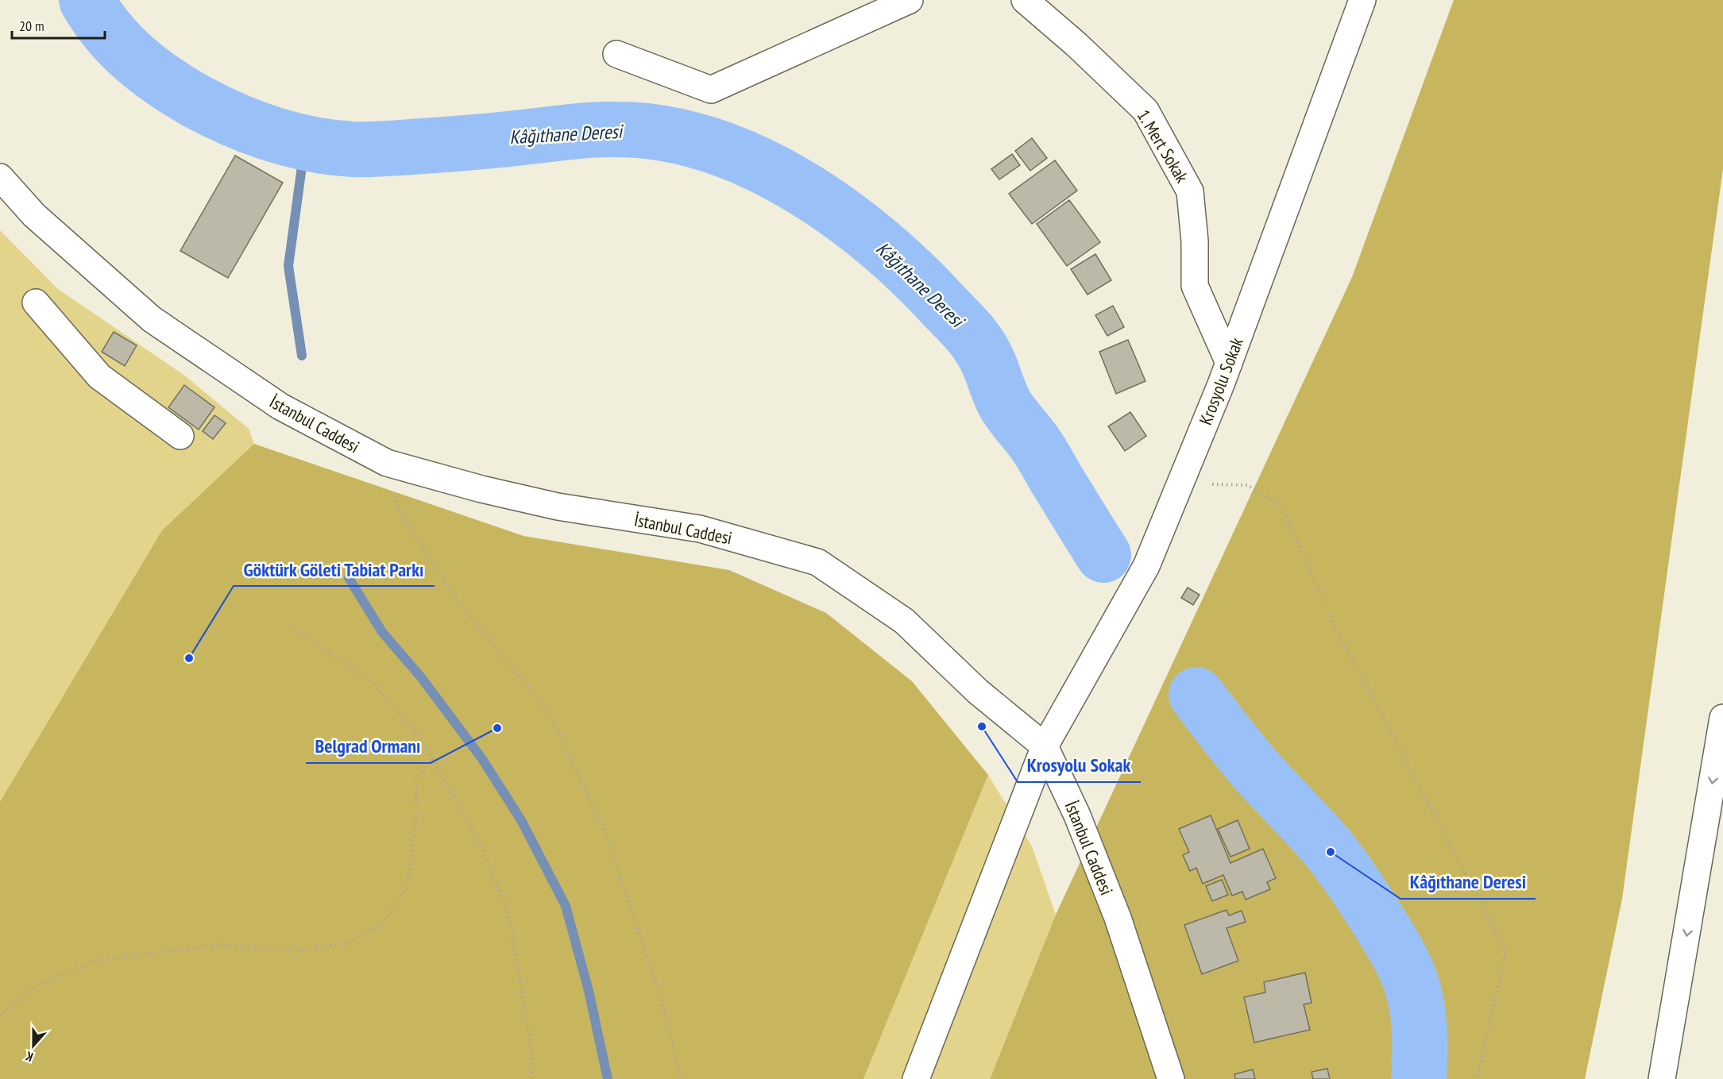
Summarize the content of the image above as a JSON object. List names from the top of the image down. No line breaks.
{"streets":{"main road":["1. Mert Sokak","Krosyolu Sokak","İstanbul Caddesi"]},"crossings":[["1. Mert Sokak","Krosyolu Sokak"],["Krosyolu Sokak","İstanbul Caddesi"]],"water":["Kâğıthane Deresi"],"places":["Göktürk Göleti Tabiat Parkı","Krosyolu Sokak","Belgrad Ormanı","Kâğıthane Deresi"],"scale_bar":"20 m","north":"bottom"}
